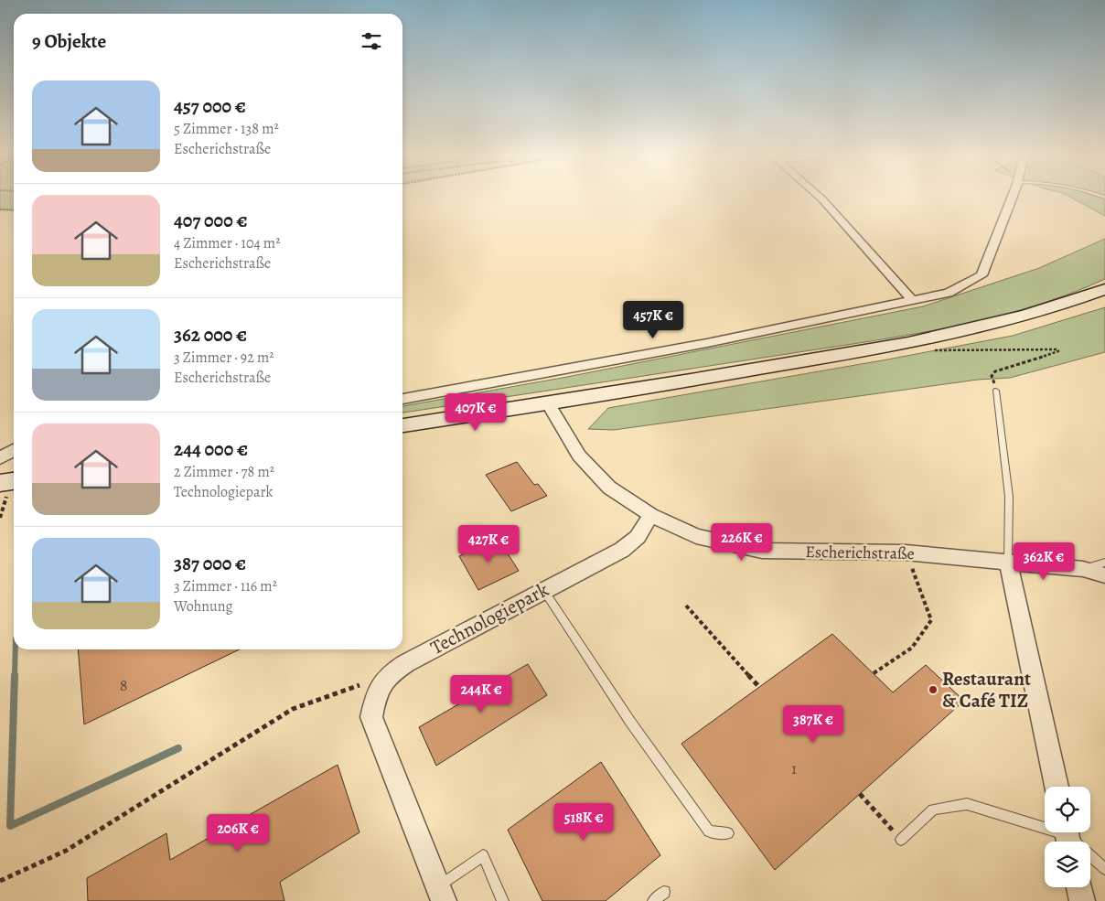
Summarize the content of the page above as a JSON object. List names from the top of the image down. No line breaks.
{"streets":{"street":["Escherichstraße","Technologiepark"]},"crossings":[["Escherichstraße","Technologiepark"]],"places":["Restaurant & Café TIZ"],"house_numbers":["8","1"],"page":{"heading":"9 Objekte","list":[{"name":"457 000 €","note":"5 Zimmer · 138 m² · Escherichstraße"},{"name":"407 000 €","note":"4 Zimmer · 104 m² · Escherichstraße"},{"name":"362 000 €","note":"3 Zimmer · 92 m² · Escherichstraße"},{"name":"244 000 €","note":"2 Zimmer · 78 m² · Technologiepark"},{"name":"387 000 €","note":"3 Zimmer · 116 m² · Wohnung"}],"price":["457K €","407K €","226K €","427K €","362K €","244K €","387K €","518K €","206K €"]}}
